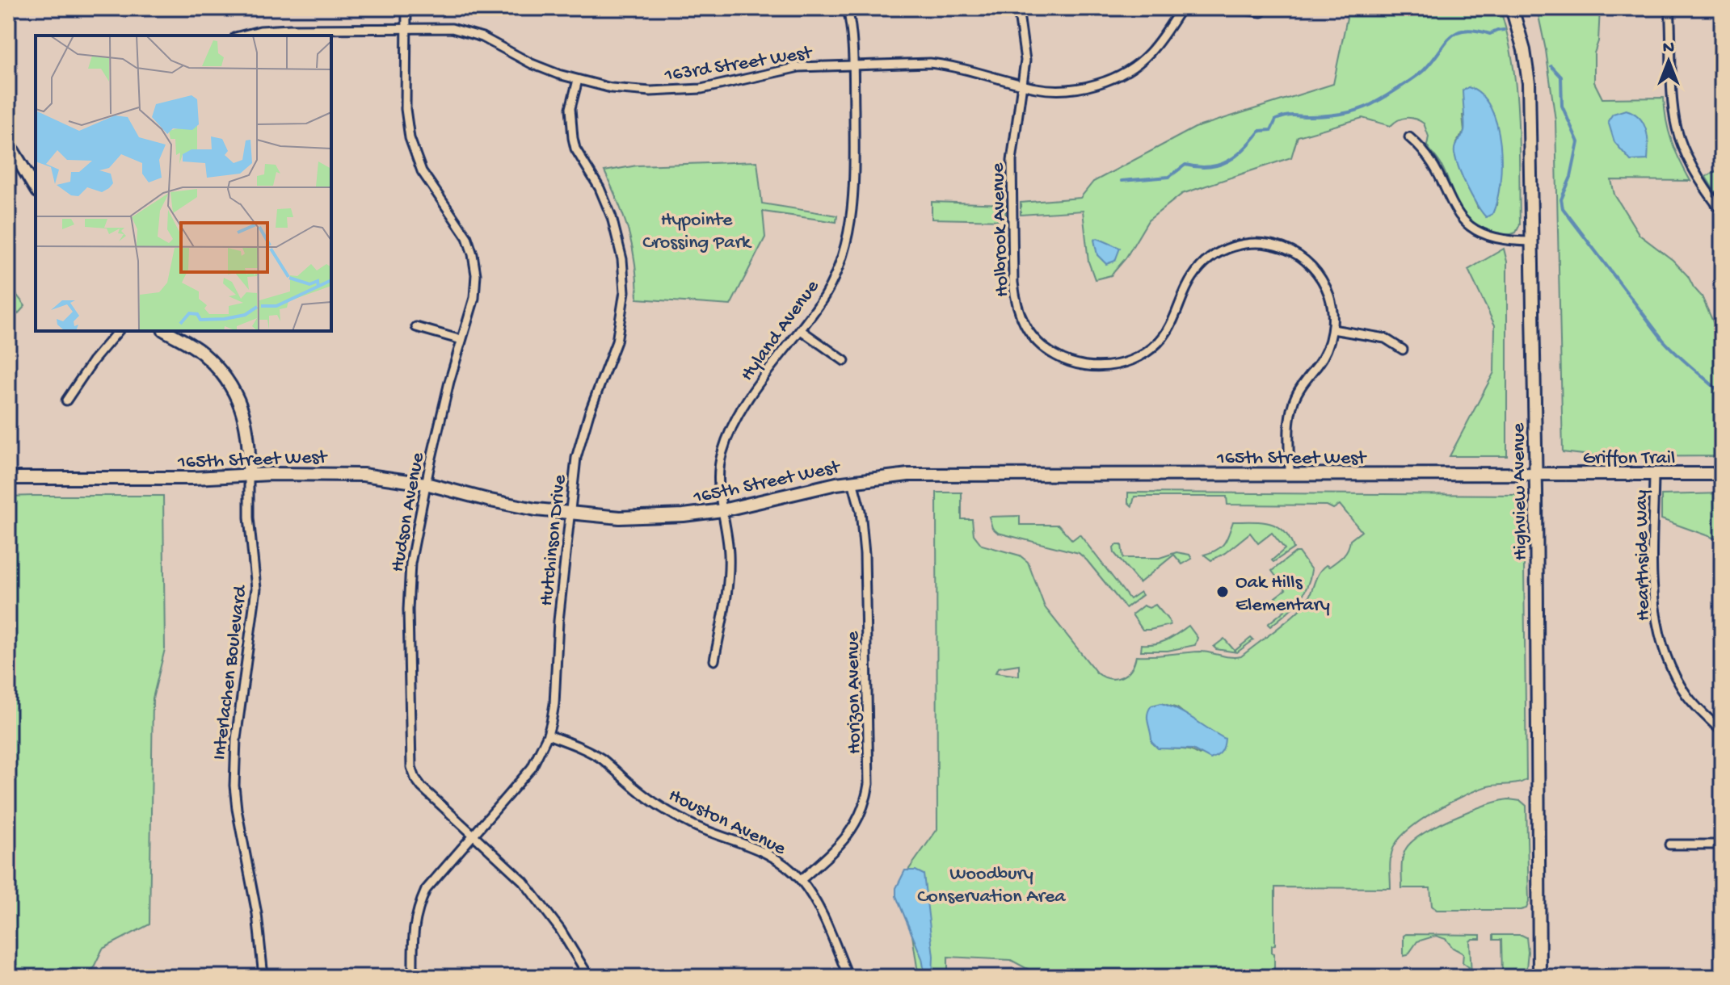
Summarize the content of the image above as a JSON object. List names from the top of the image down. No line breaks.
{"streets":{"street":["163rd Street West","Holbrook Avenue","Hyland Avenue","165th Street West","Griffon Trail","Highview Avenue","Hudson Avenue","Hutchinson Drive","Hearthside Way","Interlachen Boulevard","Horizon Avenue","Houston Avenue"]},"crossings":[["163rd Street West","Holbrook Avenue"],["163rd Street West","Hyland Avenue"],["163rd Street West","Hudson Avenue"],["163rd Street West","Hutchinson Drive"],["Holbrook Avenue","165th Street West"],["Hyland Avenue","165th Street West"],["165th Street West","Griffon Trail"],["165th Street West","Highview Avenue"],["165th Street West","Hudson Avenue"],["165th Street West","Hutchinson Drive"],["165th Street West","Interlachen Boulevard"],["165th Street West","Horizon Avenue"],["Griffon Trail","Highview Avenue"],["Griffon Trail","Hearthside Way"],["Hudson Avenue","Hutchinson Drive"],["Hutchinson Drive","Houston Avenue"],["Horizon Avenue","Houston Avenue"]],"parks":["Hypointe Crossing Park","Woodbury Conservation Area"],"places":["Oak Hills Elementary"],"north":"top"}
